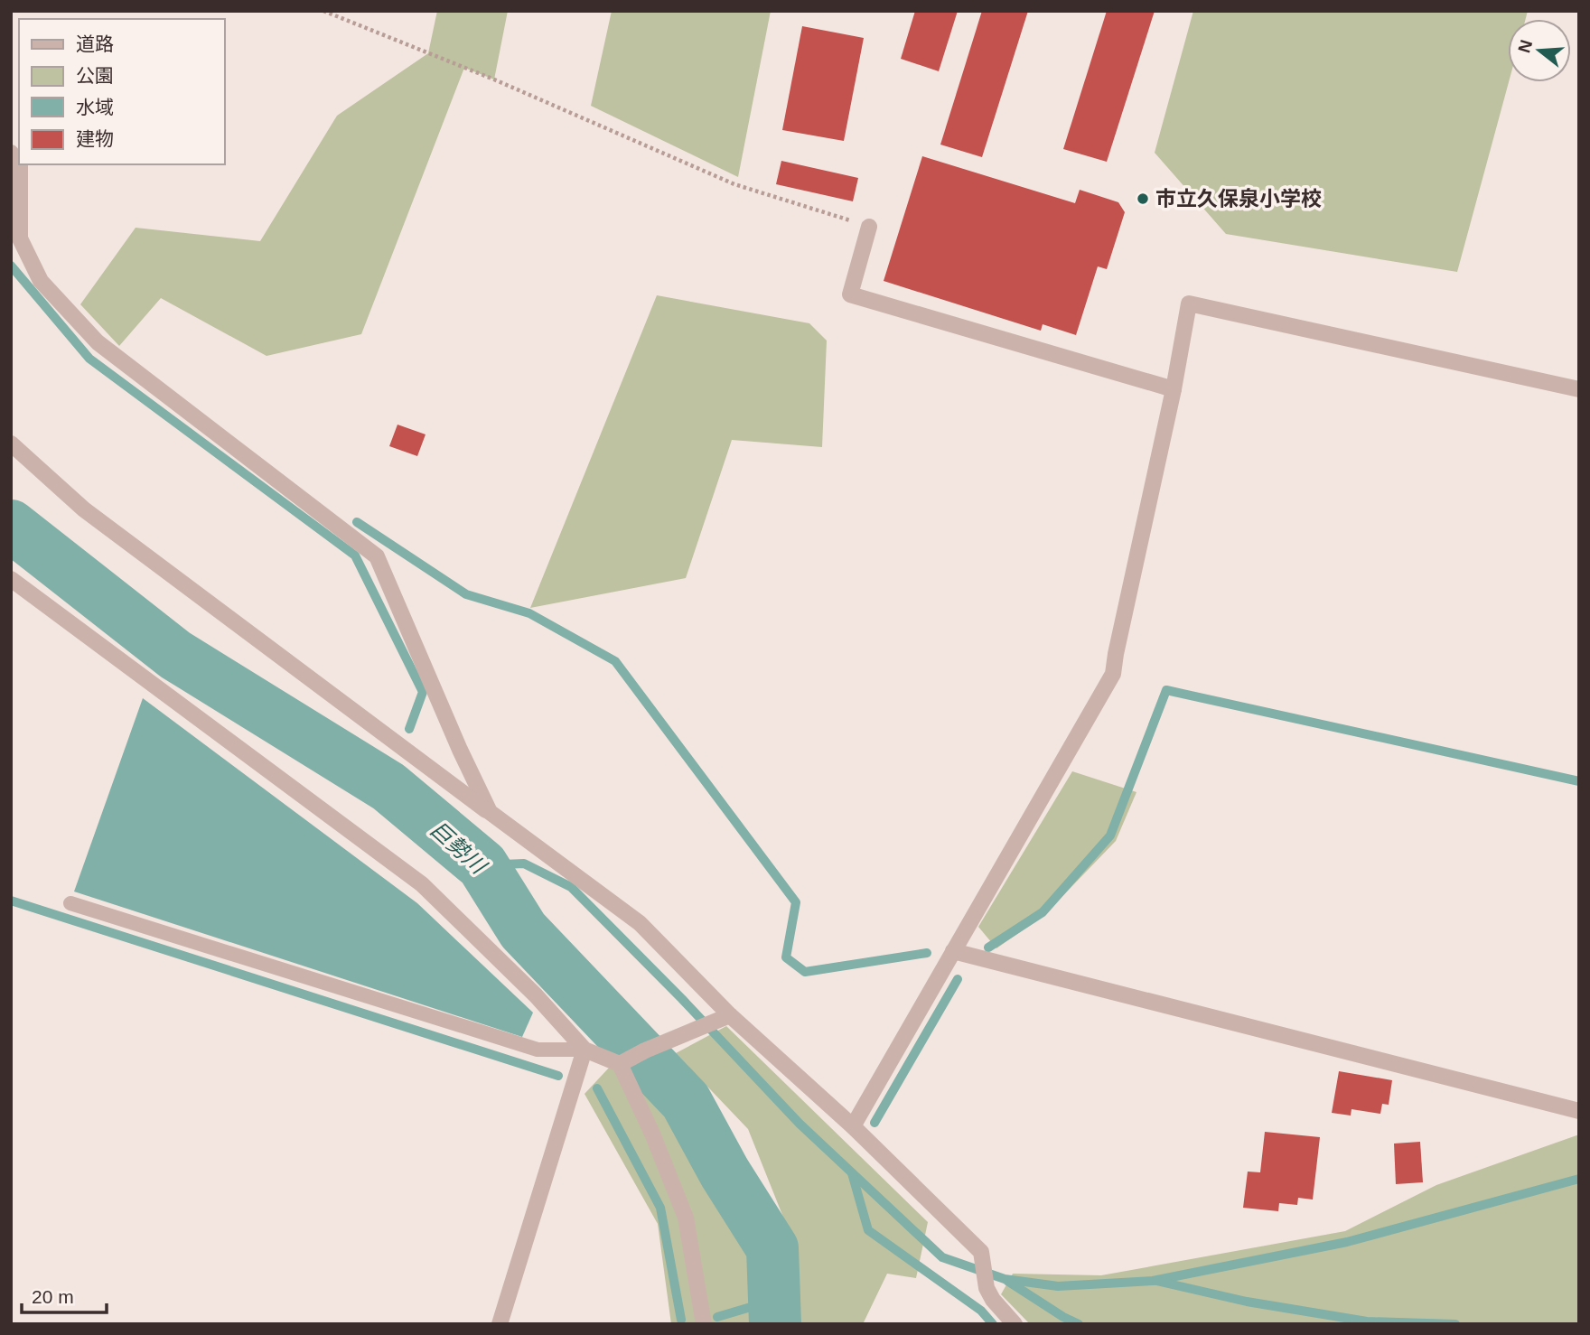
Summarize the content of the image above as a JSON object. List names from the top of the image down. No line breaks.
{"water":["巨勢川"],"places":["市立久保泉小学校"],"legend":["道路","公園","水域","建物"],"scale_bar":"20 m","north":"left"}
